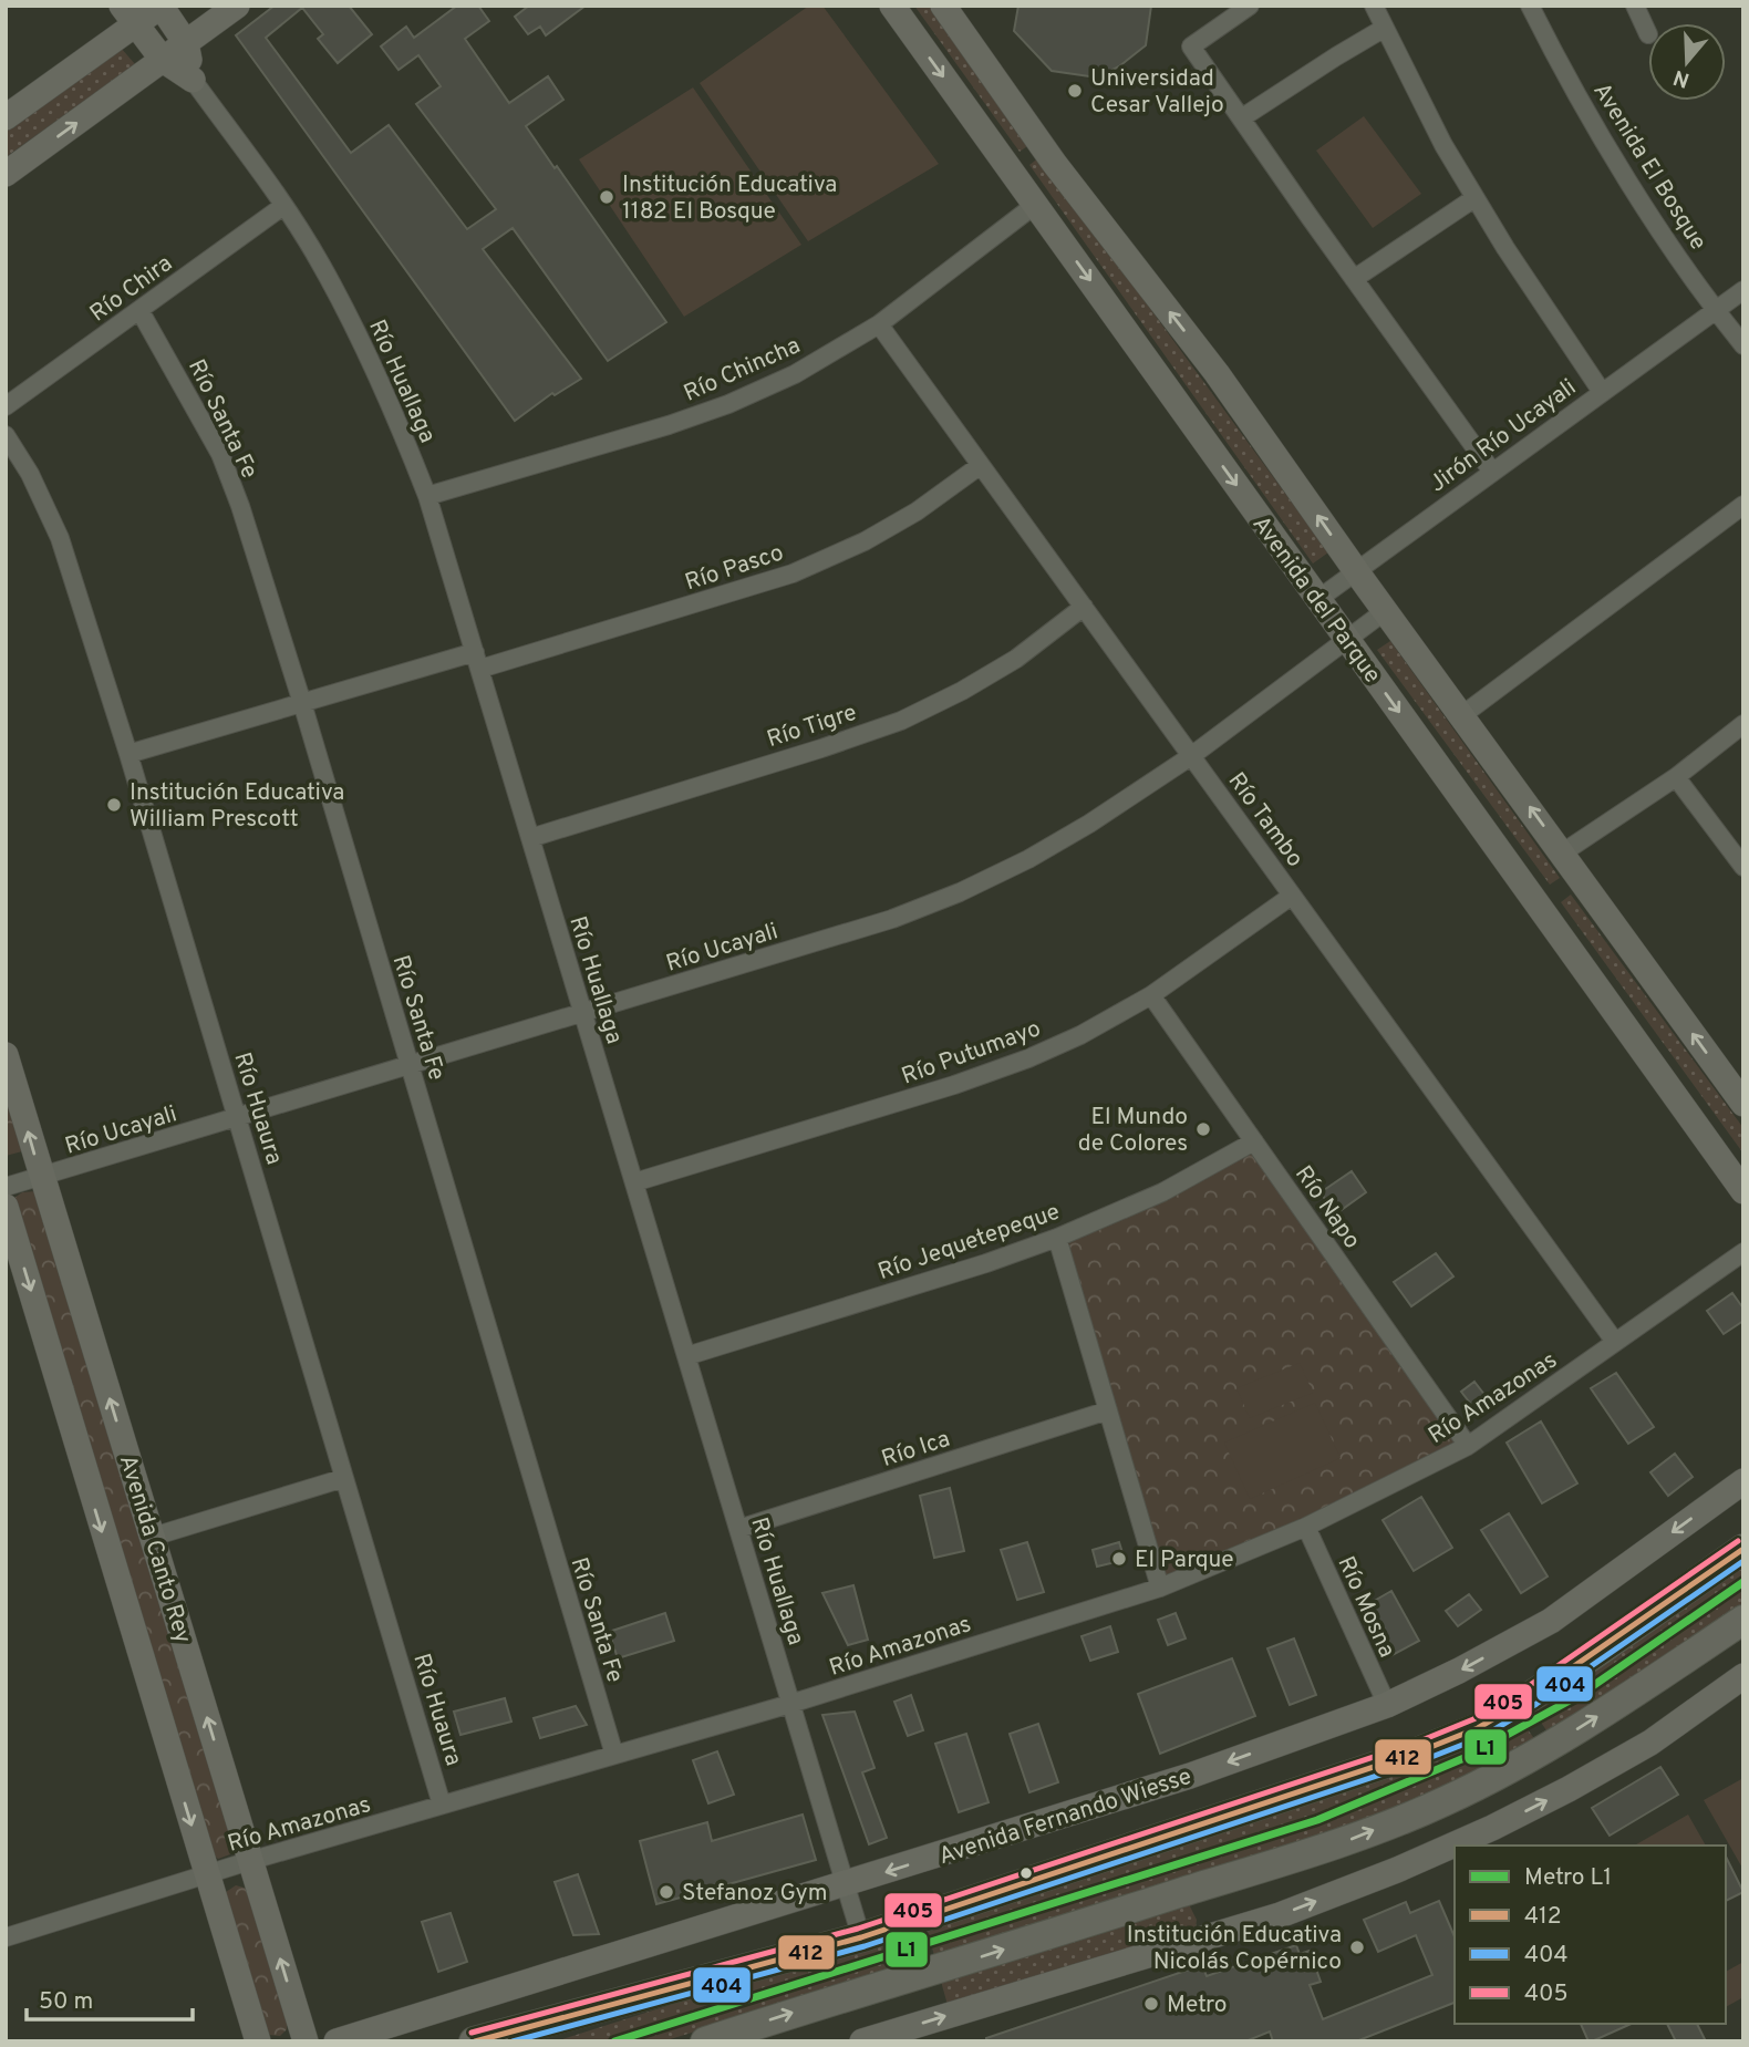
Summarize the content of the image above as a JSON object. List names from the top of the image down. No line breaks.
{"streets":{"main road":["Avenida del Parque","Avenida Canto Rey","Avenida Fernando Wiesse"],"street":["Avenida El Bosque","Río Chira","Río Chincha","Río Huallaga","Río Santa Fe","Jirón Río Ucayali","Río Pasco","Río Tigre","Río Tambo","Río Ucayali","Río Putumayo","Río Huaura","Río Napo","Río Jequetepeque","Río Amazonas","Río Ica","Río Mosna"]},"crossings":[["Avenida El Bosque","Jirón Río Ucayali"],["Río Chira","Río Huallaga"],["Río Chira","Río Santa Fe"],["Río Chincha","Río Huallaga"],["Río Chincha","Avenida del Parque"],["Río Chincha","Río Tambo"],["Río Huallaga","Río Pasco"],["Río Huallaga","Río Tigre"],["Río Huallaga","Río Ucayali"],["Río Huallaga","Río Putumayo"],["Río Huallaga","Río Jequetepeque"],["Río Huallaga","Río Amazonas"],["Río Huallaga","Río Ica"],["Río Huallaga","Avenida Fernando Wiesse"],["Río Santa Fe","Río Pasco"],["Río Santa Fe","Río Ucayali"],["Río Santa Fe","Río Amazonas"],["Jirón Río Ucayali","Avenida del Parque"],["Río Pasco","Río Tambo"],["Río Pasco","Río Huaura"],["Avenida del Parque","Río Ucayali"],["Río Tigre","Río Tambo"],["Río Tambo","Río Ucayali"],["Río Tambo","Río Putumayo"],["Río Tambo","Río Amazonas"],["Río Ucayali","Río Huaura"],["Río Ucayali","Avenida Canto Rey"],["Río Putumayo","Río Napo"],["Río Huaura","Río Amazonas"],["Río Napo","Río Jequetepeque"],["Río Napo","Río Amazonas"],["Río Amazonas","Avenida Canto Rey"],["Río Amazonas","Río Mosna"],["Río Mosna","Avenida Fernando Wiesse"]],"places":["Universidad Cesar Vallejo","Institución Educativa 1182 El Bosque","Institución Educativa William Prescott","El Mundo de Colores","El Parque","Stefanoz Gym","Institución Educativa Nicolás Copérnico","Metro"],"lines":["transit line 405","transit line 412","transit line 404","metro line L1"],"legend":["Metro L1","412","404","405"],"scale_bar":"50 m","north":"bottom"}
